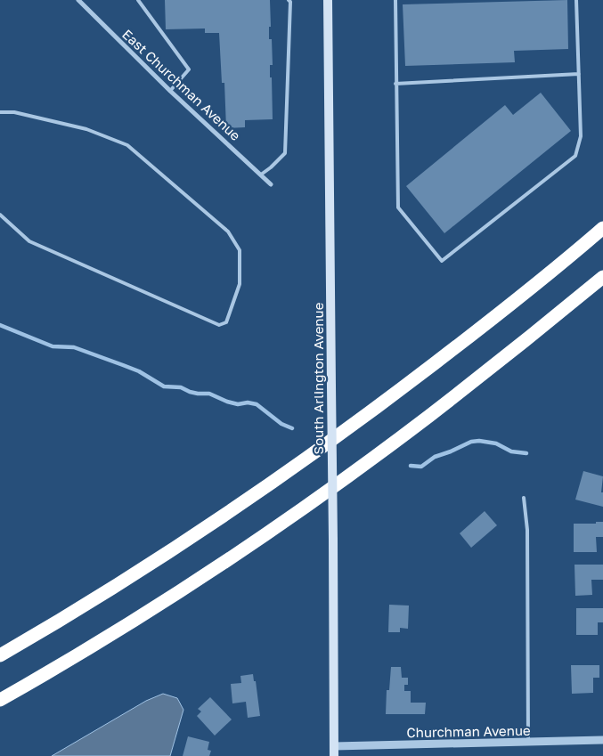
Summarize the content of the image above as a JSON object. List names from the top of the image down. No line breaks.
{"streets":{"main road":["South Arlington Avenue"],"street":["East Churchman Avenue","Churchman Avenue"]},"crossings":[["South Arlington Avenue","Churchman Avenue"]]}
